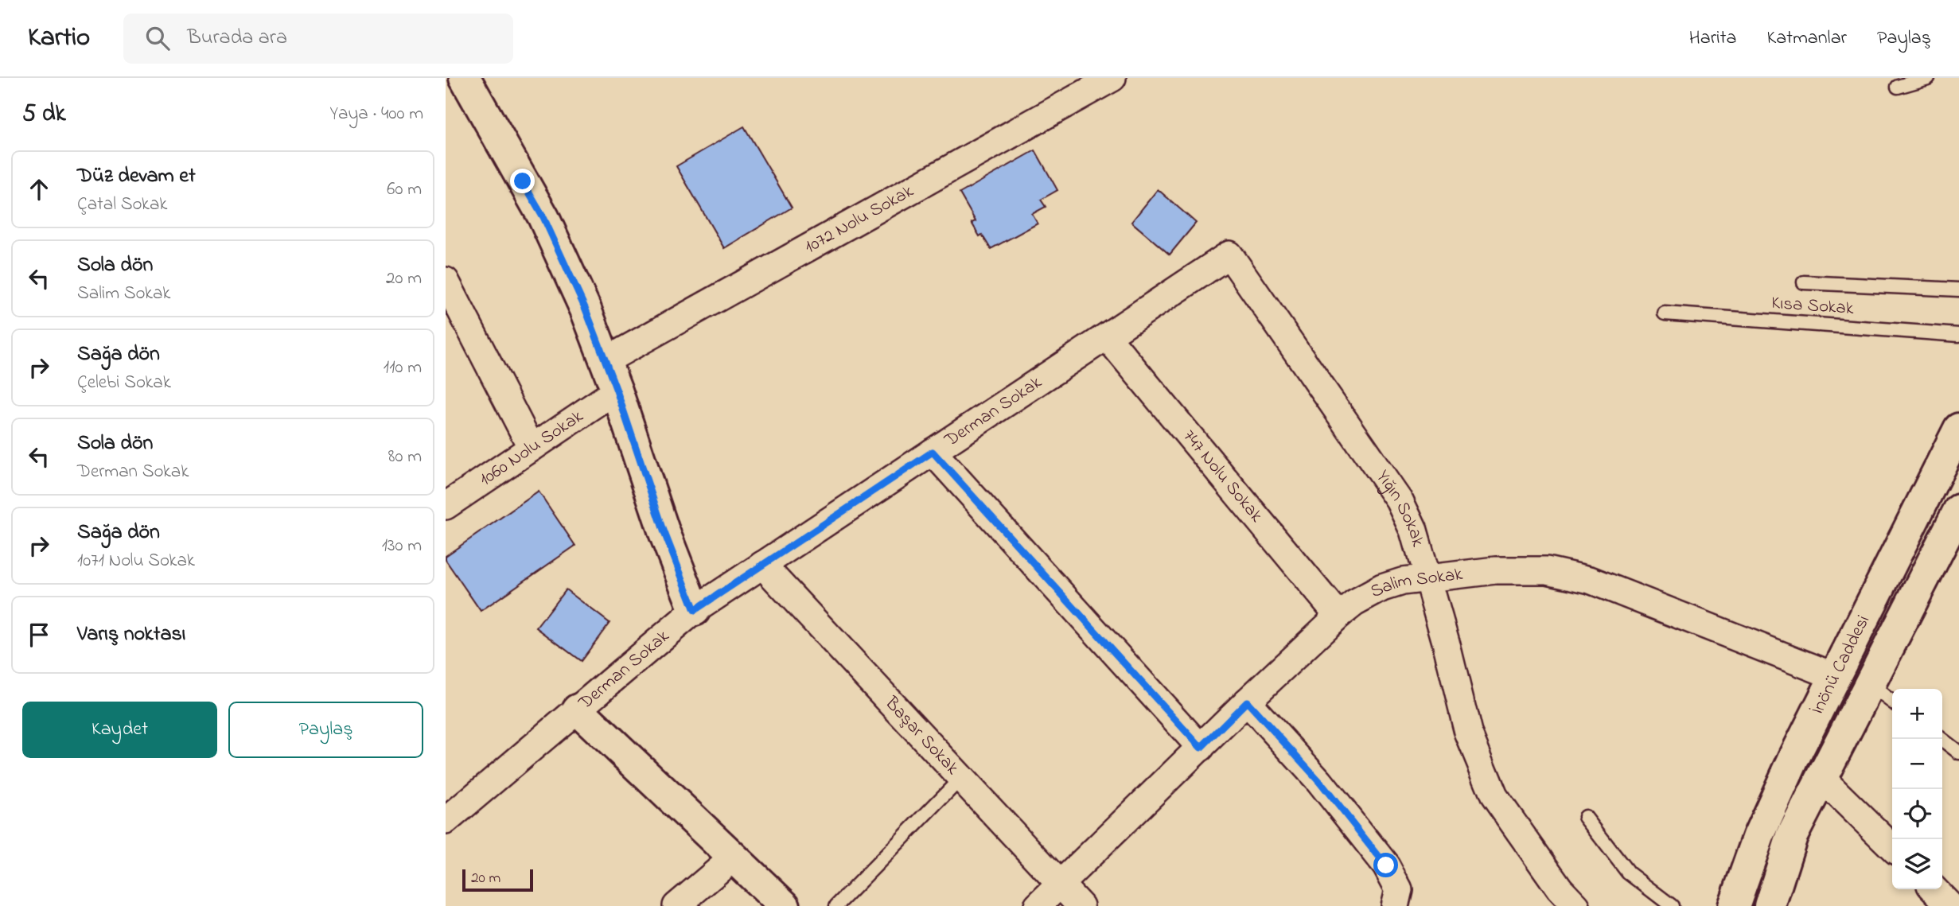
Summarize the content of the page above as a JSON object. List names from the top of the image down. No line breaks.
{"streets":{"main road":["İnönü Caddesi"],"street":["1072 Nolu Sokak","Derman Sokak","1060 Nolu Sokak","747 Nolu Sokak","Yığın Sokak","Salim Sokak","Başar Sokak"],"lane":["Kısa Sokak"]},"crossings":[["Derman Sokak","747 Nolu Sokak"],["Derman Sokak","Yığın Sokak"],["Derman Sokak","Başar Sokak"],["747 Nolu Sokak","Salim Sokak"],["Yığın Sokak","Salim Sokak"],["Salim Sokak","İnönü Caddesi"],["Salim Sokak","Başar Sokak"]],"scale_bar":"20 m","page":{"header":"Kartio","search":"Burada ara","nav":["Harita","Katmanlar","Paylaş"],"heading":["5 dk","Yaya · 400 m"],"list":[["Düz devam et","Çatal Sokak","60 m"],["Sola dön","Salim Sokak","20 m"],["Sağa dön","Çelebi Sokak","110 m"],["Sola dön","Derman Sokak","80 m"],["Sağa dön","1071 Nolu Sokak","130 m"],"Varış noktası"],"buttons":["Kaydet","Paylaş"],"map_buttons":["+","−"],"scale":"20 m"}}
